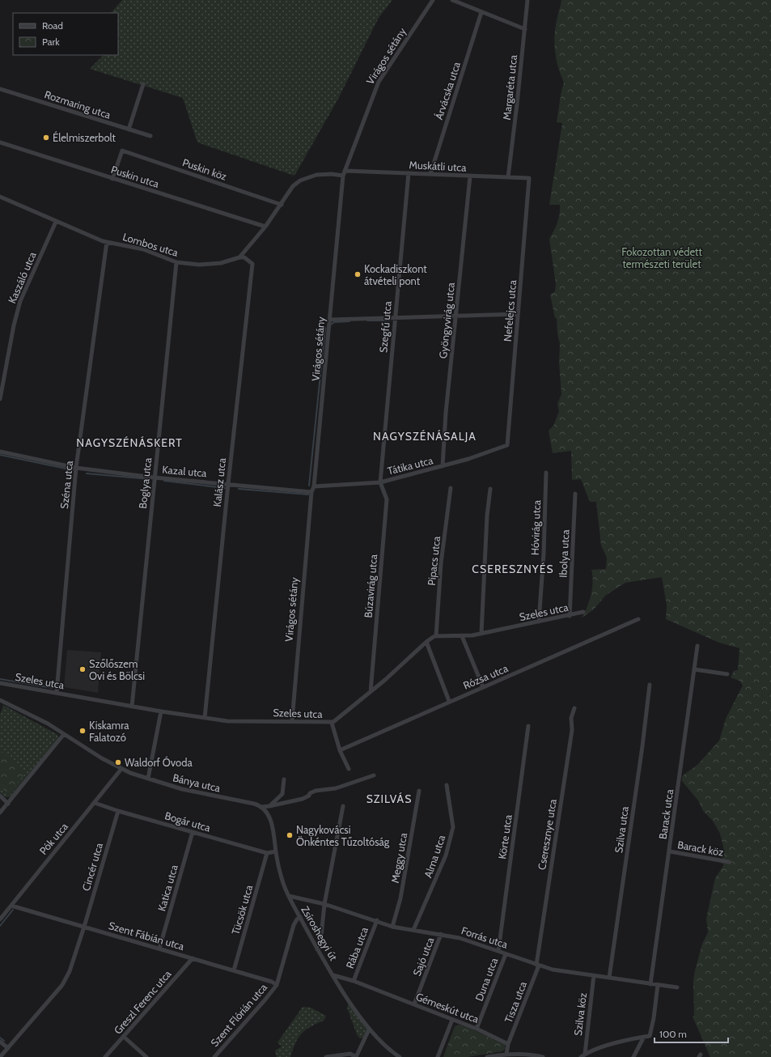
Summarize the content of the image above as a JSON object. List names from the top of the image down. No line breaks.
{"streets":{"street":["Virágos sétány","Margaréta utca","Árvácska utca","Rozmaring utca","Muskátli utca","Puskin köz","Puskin utca","Lombos utca","Kaszáló utca","Nefelejcs utca","Gyöngyvirág utca","Szegfű utca","Tátika utca","Kazal utca","Kalász utca","Boglya utca","Széna utca","Hóvirág utca","Ibolya utca","Pipacs utca","Búzavirág utca","Szeles utca","Rózsa utca","Bánya utca","Barack utca","Bogár utca","Szilva utca","Cseresznye utca","Körte utca","Pók utca","Barack köz","Alma utca","Meggy utca","Cincér utca","Katica utca","Tücsök utca","Zsíroshegyi út","Szent Fábián utca","Forrás utca","Rába utca","Sajó utca","Duna utca","Greszl Ferenc utca","Tisza utca","Gémeskút utca","Szilva köz","Szent Flórián utca"]},"crossings":[["Virágos sétány","Muskátli utca"],["Virágos sétány","Tátika utca"],["Virágos sétány","Kazal utca"],["Virágos sétány","Szeles utca"],["Margaréta utca","Muskátli utca"],["Árvácska utca","Muskátli utca"],["Muskátli utca","Nefelejcs utca"],["Muskátli utca","Gyöngyvirág utca"],["Muskátli utca","Szegfű utca"],["Puskin köz","Puskin utca"],["Lombos utca","Kaszáló utca"],["Lombos utca","Kalász utca"],["Lombos utca","Boglya utca"],["Lombos utca","Széna utca"],["Nefelejcs utca","Tátika utca"],["Gyöngyvirág utca","Tátika utca"],["Szegfű utca","Tátika utca"],["Szegfű utca","Búzavirág utca"],["Tátika utca","Búzavirág utca"],["Kazal utca","Kalász utca"],["Kazal utca","Boglya utca"],["Kazal utca","Széna utca"],["Kalász utca","Szeles utca"],["Boglya utca","Szeles utca"],["Széna utca","Szeles utca"],["Hóvirág utca","Szeles utca"],["Ibolya utca","Szeles utca"],["Pipacs utca","Szeles utca"],["Búzavirág utca","Szeles utca"],["Bánya utca","Pók utca"],["Bánya utca","Zsíroshegyi út"],["Barack utca","Barack köz"],["Barack utca","Forrás utca"],["Bogár utca","Pók utca"],["Bogár utca","Cincér utca"],["Bogár utca","Katica utca"],["Bogár utca","Tücsök utca"],["Bogár utca","Zsíroshegyi út"],["Szilva utca","Forrás utca"],["Cseresznye utca","Forrás utca"],["Cseresznye utca","Tisza utca"],["Körte utca","Forrás utca"],["Pók utca","Szent Fábián utca"],["Alma utca","Forrás utca"],["Meggy utca","Forrás utca"],["Cincér utca","Szent Fábián utca"],["Katica utca","Szent Fábián utca"],["Tücsök utca","Szent Fábián utca"],["Zsíroshegyi út","Forrás utca"],["Zsíroshegyi út","Gémeskút utca"],["Szent Fábián utca","Greszl Ferenc utca"],["Szent Fábián utca","Szent Flórián utca"],["Forrás utca","Rába utca"],["Forrás utca","Sajó utca"],["Forrás utca","Duna utca"],["Forrás utca","Tisza utca"],["Forrás utca","Szilva köz"],["Rába utca","Gémeskút utca"],["Sajó utca","Gémeskút utca"],["Duna utca","Gémeskút utca"],["Tisza utca","Gémeskút utca"]],"districts":["NAGYSZÉNÁSALJA","NAGYSZÉNÁSKERT","CSERESZNYÉS","SZILVÁS"],"parks":["Fokozottan védett természeti terület"],"places":["Élelmiszerbolt","Kockadiszkont átvételi pont","Szőlőszem Ovi és Bölcsi","Kiskamra Falatozó","Waldorf Óvoda","Nagykovácsi Önkéntes Tűzoltóság"],"legend":["Road","Park"],"scale_bar":"100 m"}
